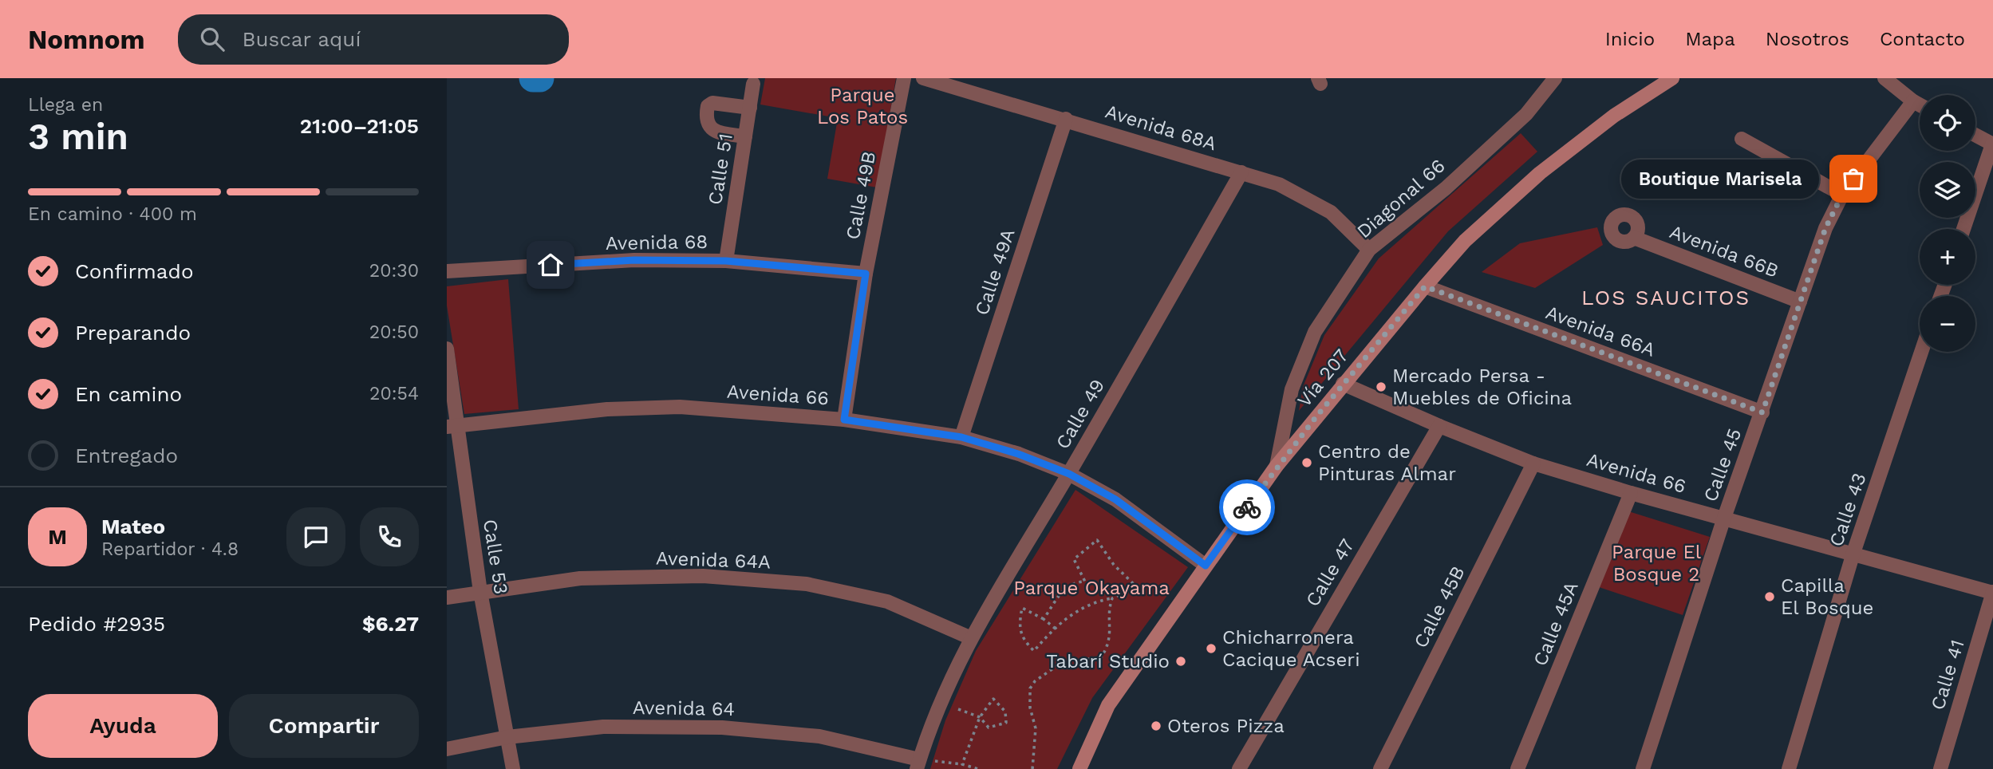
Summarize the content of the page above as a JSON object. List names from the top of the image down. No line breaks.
{"streets":{"main road":["Vía 207"],"street":["Avenida 68A","Calle 51","Calle 49B","Diagonal 66","Avenida 68","Avenida 66B","Calle 49A","Avenida 66A","Avenida 66","Calle 49","Calle 45","Calle 43","Calle 53","Avenida 64A","Calle 47","Calle 45B","Calle 45A","Calle 41","Avenida 64"]},"crossings":[["Avenida 68A","Diagonal 66"],["Avenida 68A","Calle 49A"],["Avenida 68A","Calle 49"],["Calle 51","Avenida 68"],["Calle 49B","Avenida 68"],["Calle 49B","Avenida 66"],["Diagonal 66","Vía 207"],["Avenida 66B","Calle 45"],["Calle 49A","Avenida 66"],["Avenida 66A","Vía 207"],["Avenida 66A","Calle 45"],["Vía 207","Avenida 66"],["Avenida 66","Calle 49"],["Avenida 66","Calle 45"],["Avenida 66","Calle 43"],["Avenida 66","Calle 53"],["Avenida 66","Calle 47"],["Avenida 66","Calle 45B"],["Avenida 66","Calle 45A"],["Avenida 66","Calle 41"],["Calle 49","Avenida 64A"],["Calle 49","Avenida 64"],["Calle 53","Avenida 64A"],["Calle 53","Avenida 64"]],"districts":["LOS SAUCITOS"],"parks":["Parque Los Patos","Parque El Bosque 2","Parque Okayama"],"places":["Boutique Marisela","Mercado Persa - Muebles de Oficina","Centro de Pinturas Almar","Capilla El Bosque","Chicharronera Cacique Acseri","Tabarí Studio","Oteros Pizza"],"page":{"header":"Nomnom","search":"Buscar aquí","nav":["Inicio","Mapa","Nosotros","Contacto"],"heading":["3 min","Llega en","21:00–21:05"],"panel":["Mateo","Repartidor · 4.8","Pedido #2935","$6.27"],"map_buttons":["+","−"],"bubble":"Boutique Marisela","bar":"En camino · 400 m","list":[["Confirmado","20:30"],["Preparando","20:50"],["En camino","20:54"],"Entregado"],"round":"M","buttons":["Ayuda","Compartir"]}}
